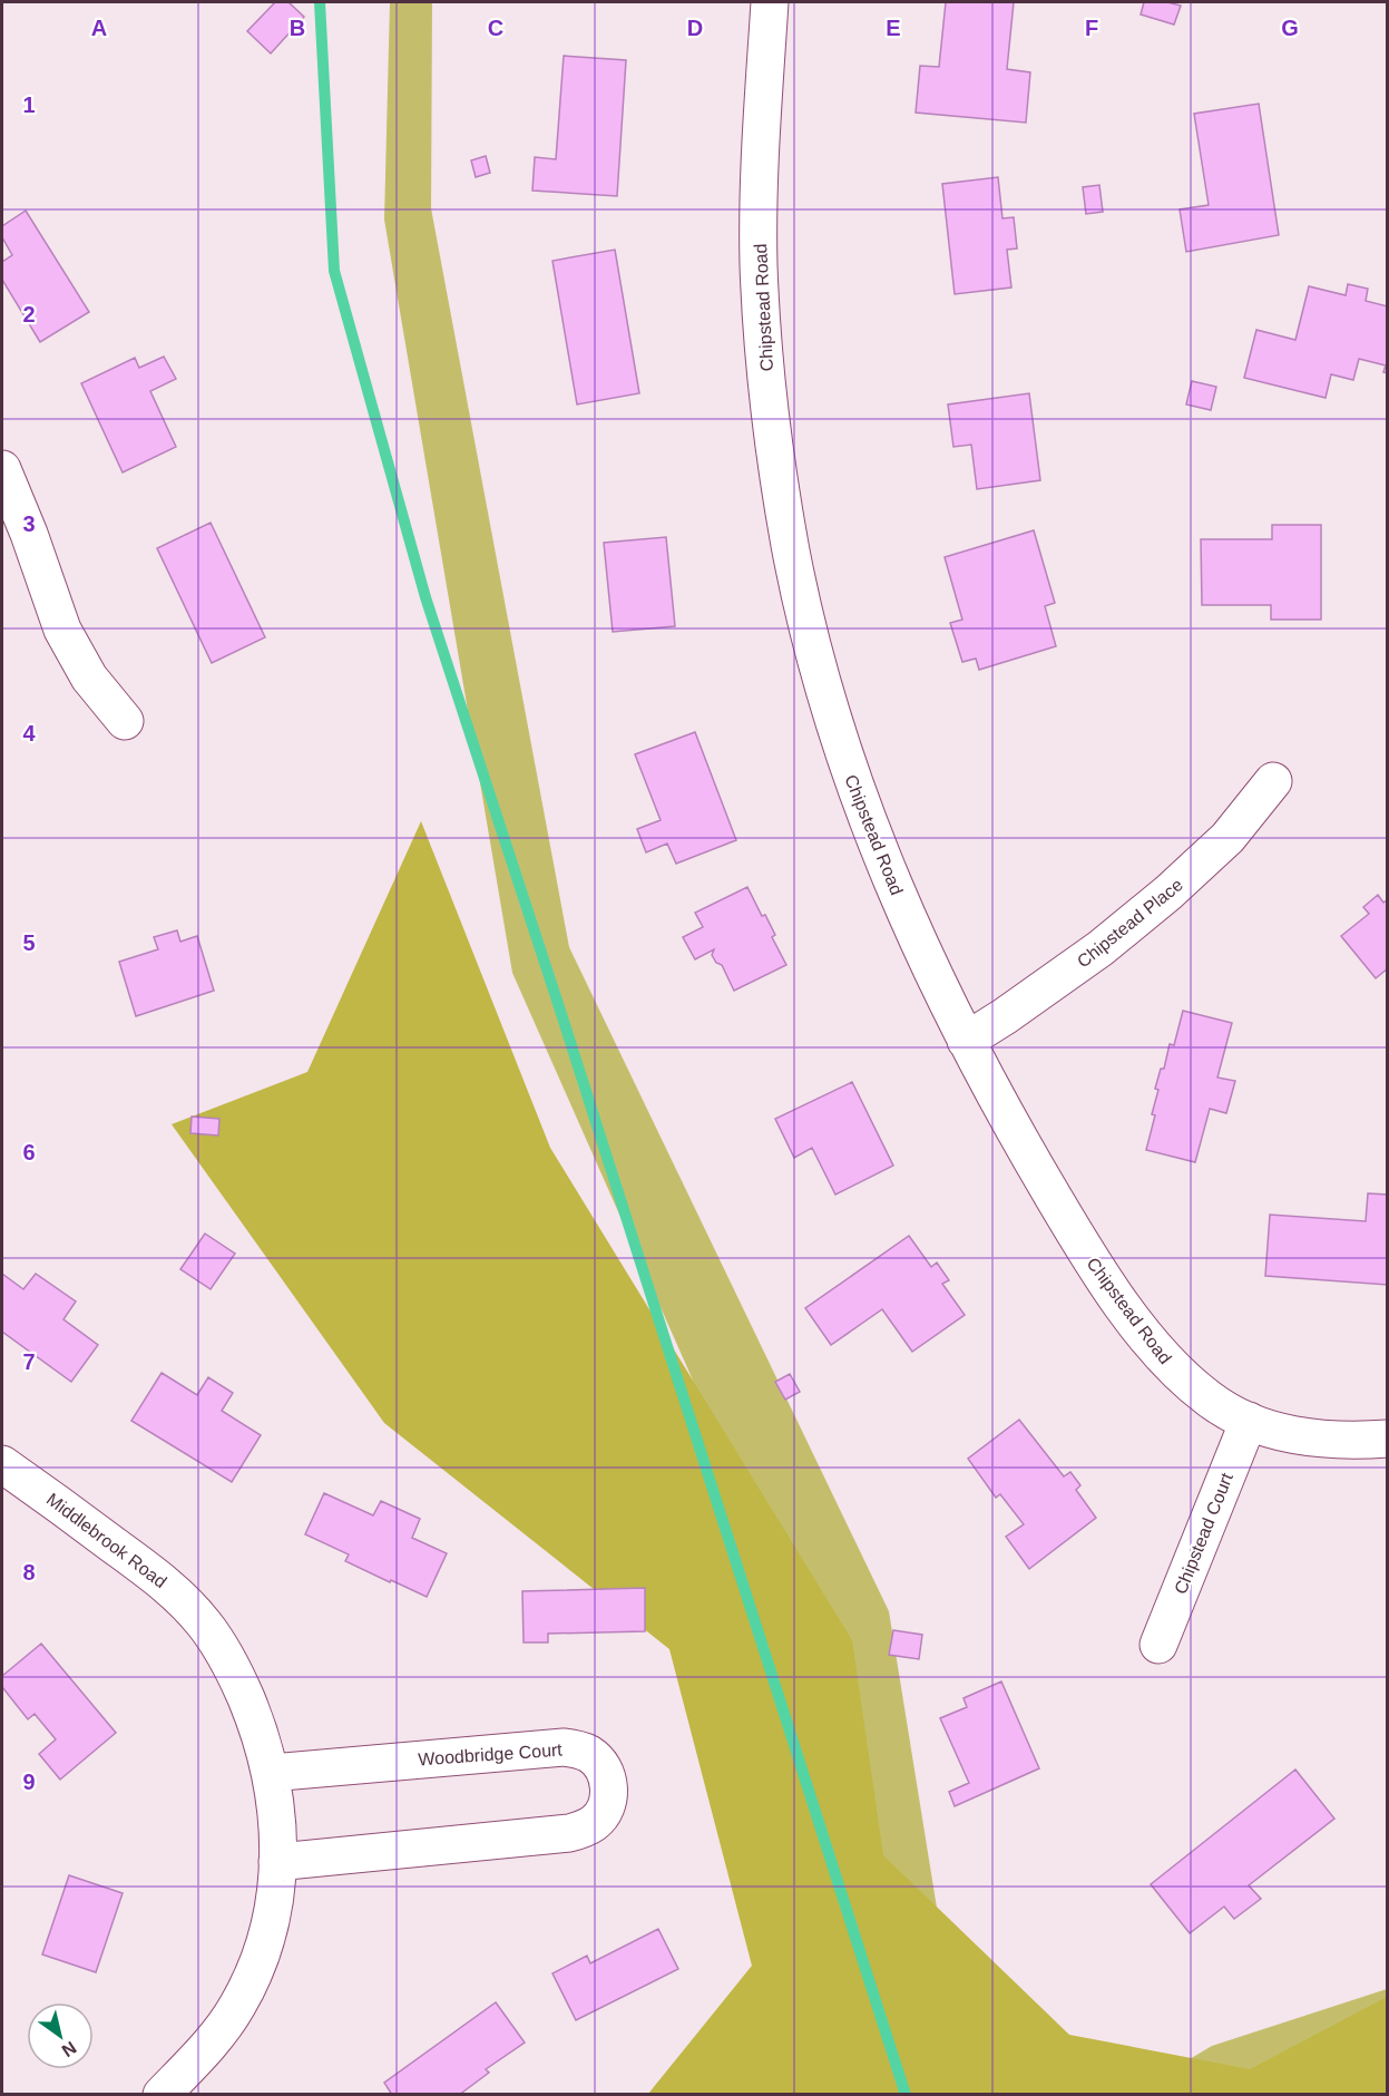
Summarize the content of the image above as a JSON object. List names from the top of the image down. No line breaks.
{"streets":{"street":["Chipstead Road","Chipstead Place","Chipstead Court","Middlebrook Road","Woodbridge Court"]},"crossings":[["Chipstead Road","Chipstead Place"],["Chipstead Road","Chipstead Court"],["Middlebrook Road","Woodbridge Court"]],"north":"bottom right","grid":{"columns":["A","B","C","D","E","F","G"],"rows":["1","2","3","4","5","6","7","8","9"]}}
